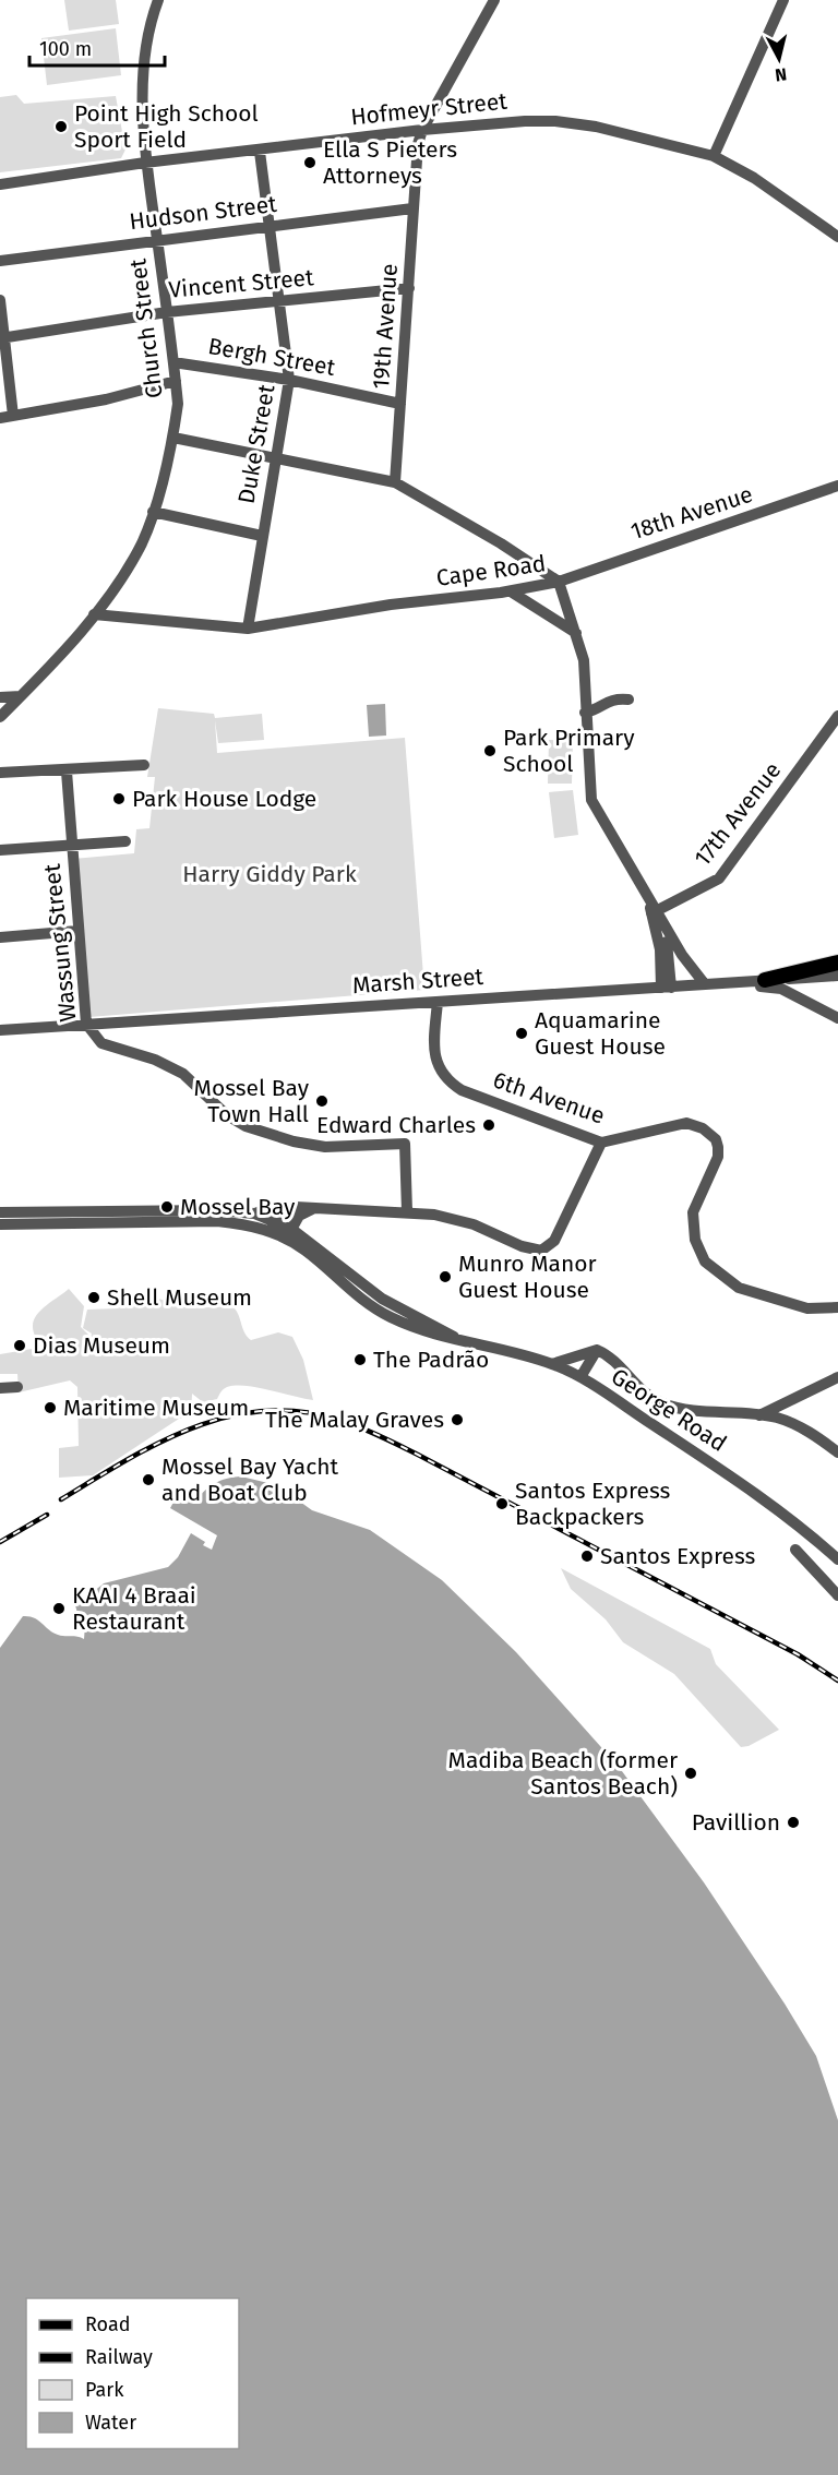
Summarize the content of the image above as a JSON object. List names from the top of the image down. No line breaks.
{"streets":{"street":["Hofmeyr Street","Hudson Street","Vincent Street","19th Avenue","Church Street","Bergh Street","Duke Street","18th Avenue","Cape Road","17th Avenue","Wassung Street","Marsh Street","6th Avenue","George Road"]},"crossings":[["Hofmeyr Street","19th Avenue"],["Hofmeyr Street","Church Street"],["Hofmeyr Street","Duke Street"],["Hudson Street","19th Avenue"],["Hudson Street","Church Street"],["Hudson Street","Duke Street"],["Vincent Street","19th Avenue"],["Vincent Street","Church Street"],["Vincent Street","Duke Street"],["19th Avenue","Bergh Street"],["Church Street","Bergh Street"],["Church Street","Cape Road"],["Bergh Street","Duke Street"],["Duke Street","Cape Road"],["18th Avenue","Cape Road"],["Cape Road","17th Avenue"],["Cape Road","Marsh Street"],["Wassung Street","Marsh Street"],["Marsh Street","6th Avenue"]],"parks":["Harry Giddy Park"],"places":["Point High School Sport Field","Ella S Pieters Attorneys","Park Primary School","Park House Lodge","Aquamarine Guest House","Mossel Bay Town Hall","Edward Charles","Mossel Bay","Munro Manor Guest House","Shell Museum","Dias Museum","The Padrão","Maritime Museum","The Malay Graves","Mossel Bay Yacht and Boat Club","Santos Express Backpackers","Santos Express","KAAI 4 Braai Restaurant","Madiba Beach (former Santos Beach)","Pavillion"],"legend":["Road","Railway","Park","Water"],"scale_bar":"100 m","north":"bottom"}
